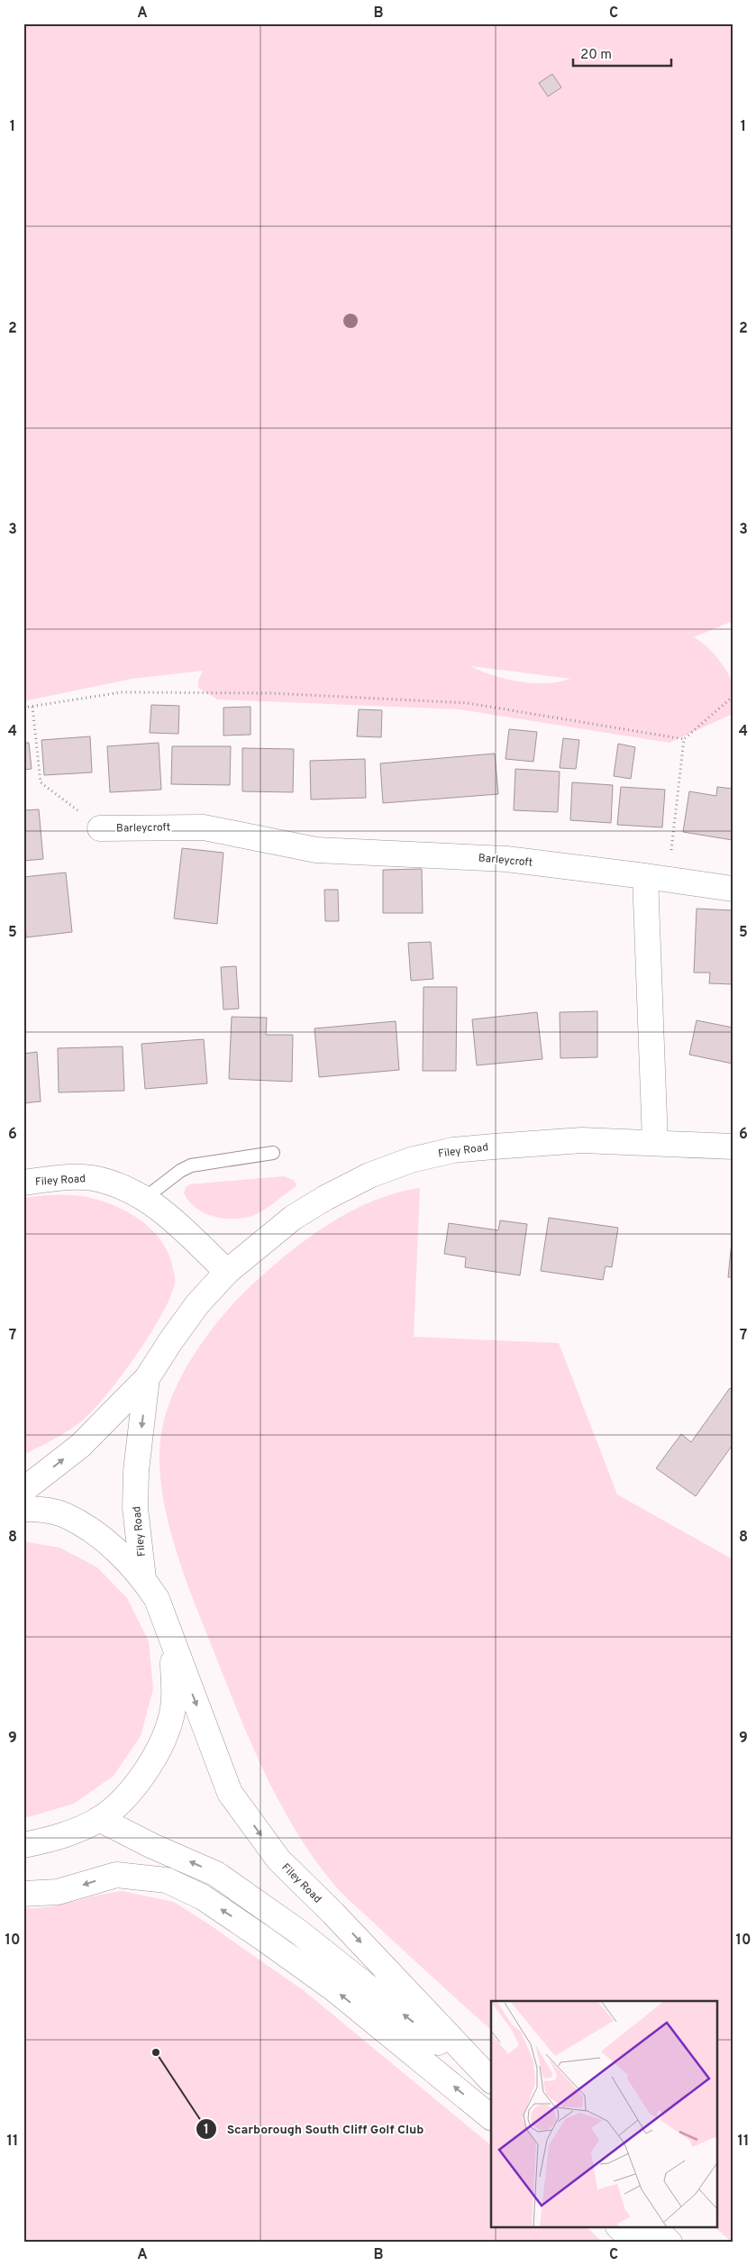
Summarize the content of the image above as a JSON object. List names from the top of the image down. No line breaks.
{"streets":{"main road":["Barleycroft","Filey Road"]},"places":["Scarborough South Cliff Golf Club"],"scale_bar":"20 m","grid":{"columns":["A","B","C"],"rows":["1","2","3","4","5","6","7","8","9","10","11"]}}
